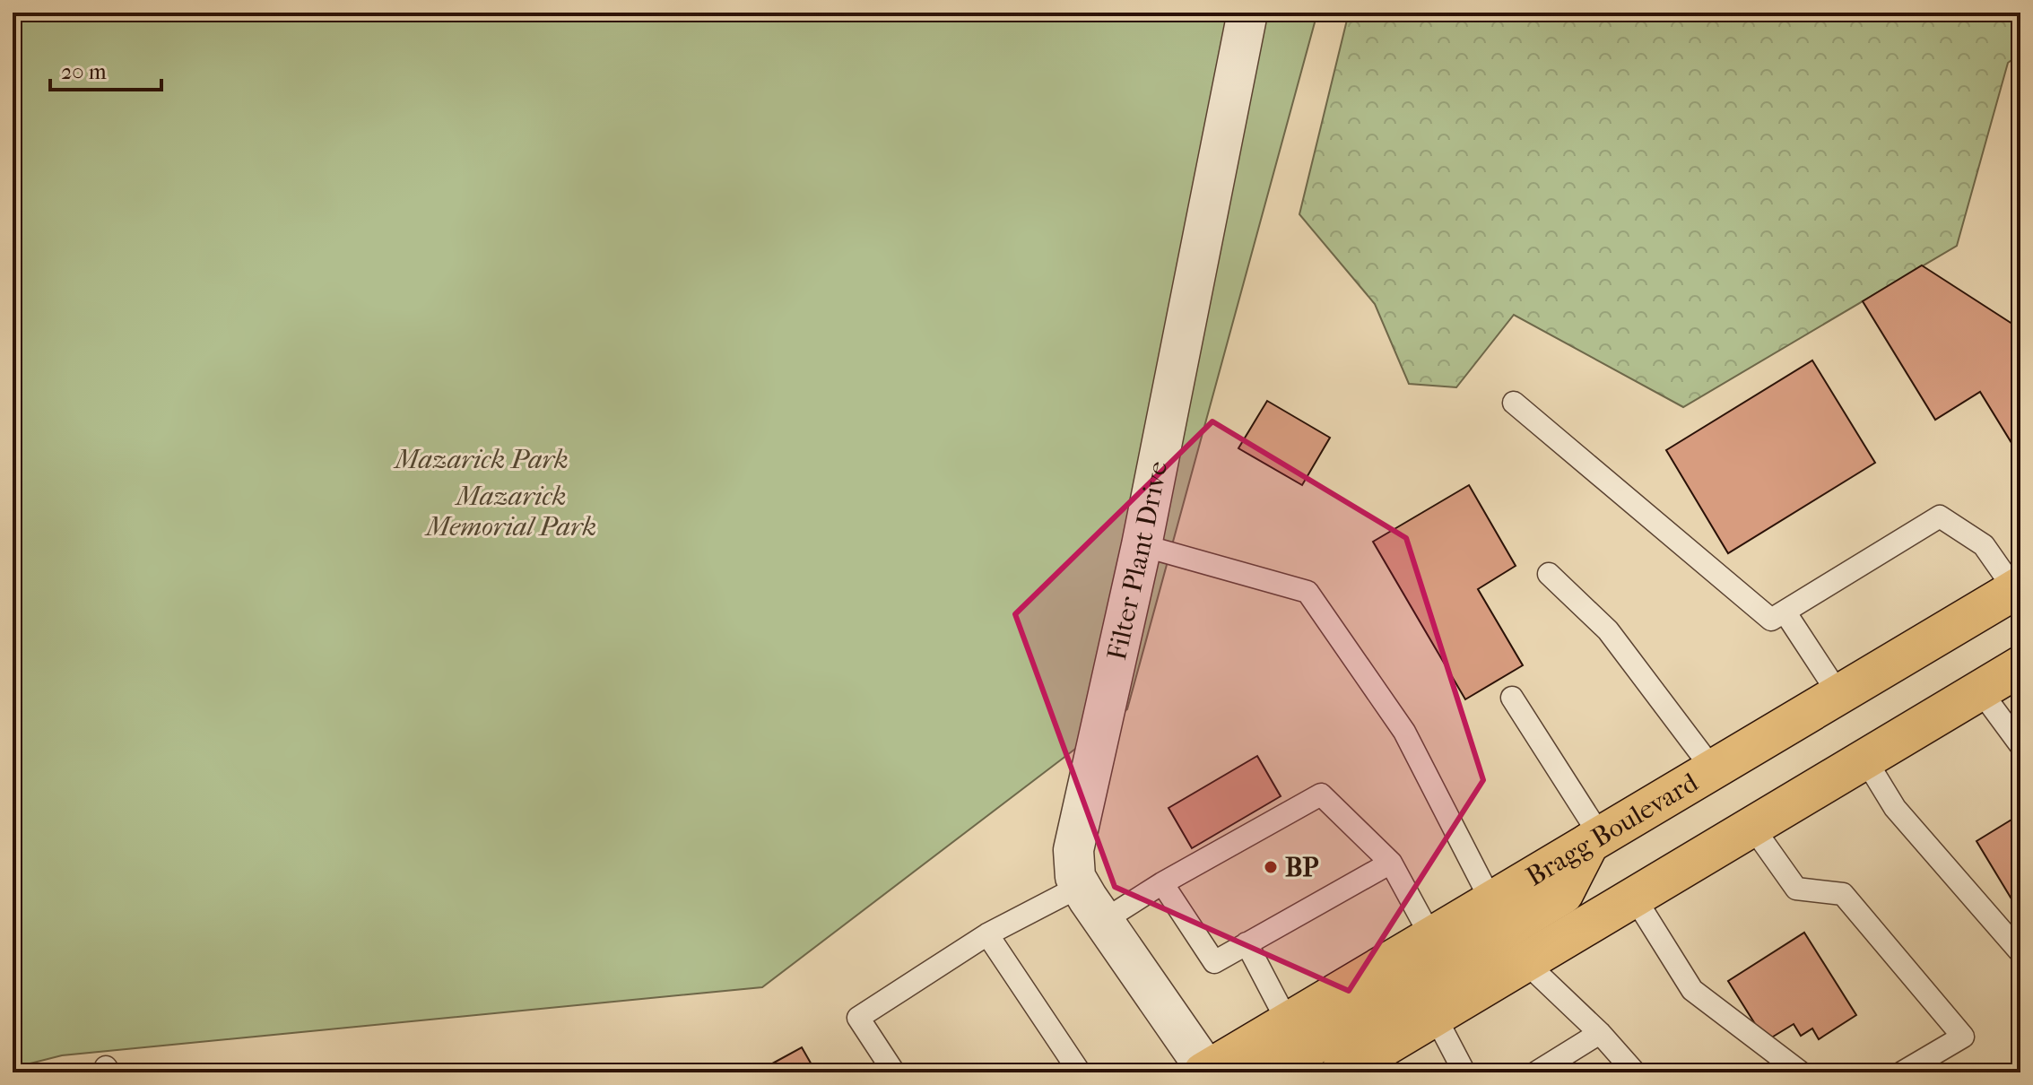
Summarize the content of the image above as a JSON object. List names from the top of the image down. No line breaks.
{"streets":{"main road":["Bragg Boulevard"],"street":["Filter Plant Drive"]},"crossings":[["Filter Plant Drive","Bragg Boulevard"]],"parks":["Mazarick Park","Mazarick Memorial Park"],"places":["BP"],"scale_bar":"20 m"}
